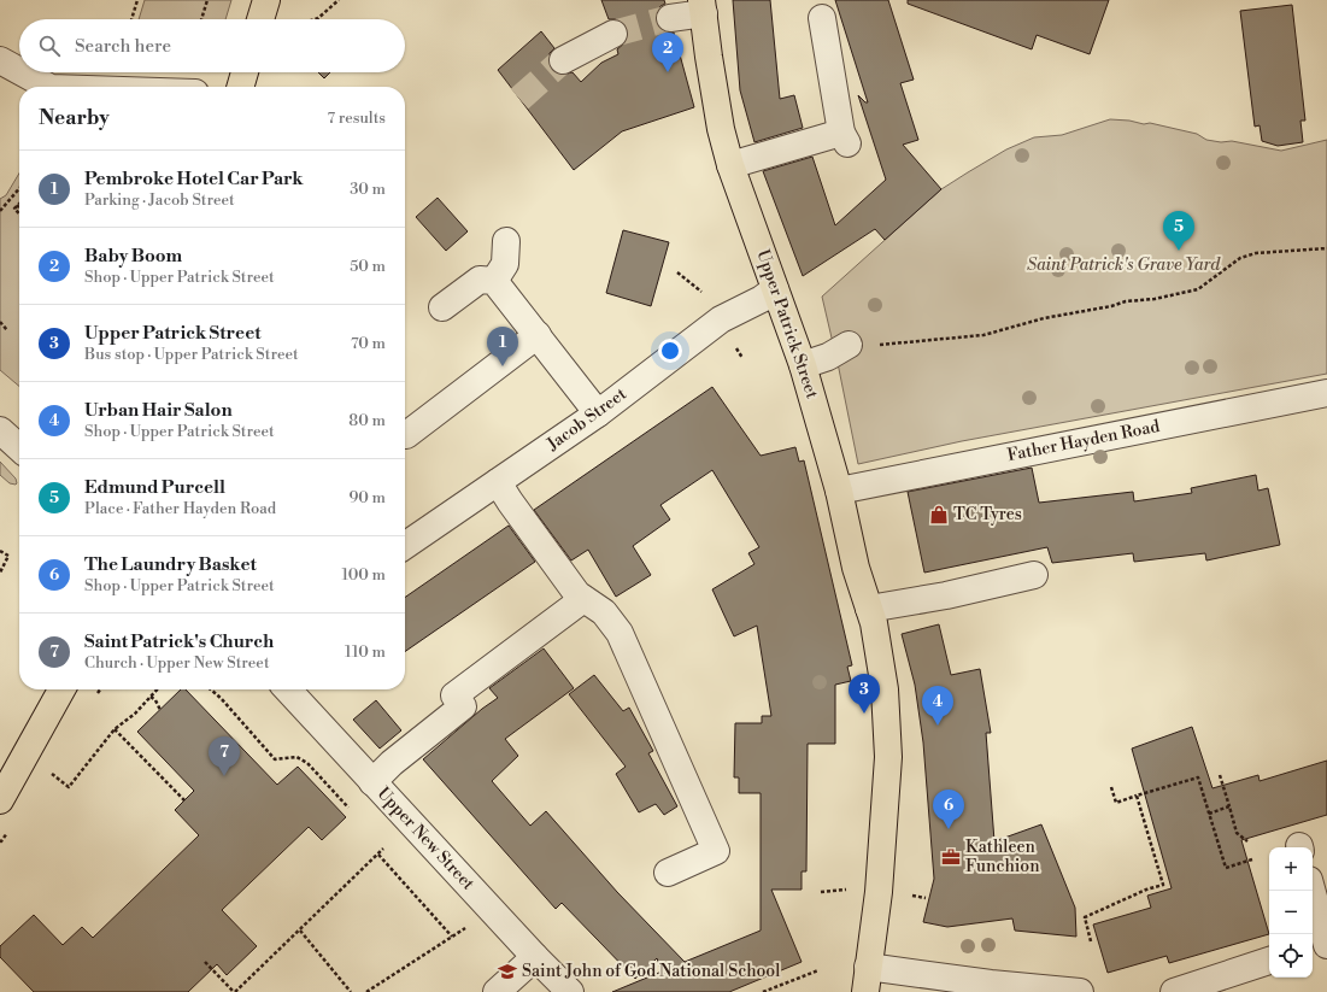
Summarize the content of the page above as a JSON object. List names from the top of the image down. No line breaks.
{"streets":{"main road":["Upper Patrick Street"],"street":["Jacob Street","Father Hayden Road","Upper New Street"]},"crossings":[["Upper Patrick Street","Jacob Street"],["Upper Patrick Street","Father Hayden Road"]],"parks":["Saint Patrick's Grave Yard"],"places":{"shop":["TC Tyres"],"office":["Kathleen Funchion"],"school or university":["Saint John of God National School"]},"page":{"search":"Search here","pins":["2","5","1","3","4","7","6"],"heading":["Nearby","7 results"],"list":[{"mark":"1","name":"Pembroke Hotel Car Park","note":"Parking · Jacob Street","value":"30 m"},{"mark":"2","name":"Baby Boom","note":"Shop · Upper Patrick Street","value":"50 m"},{"mark":"3","name":"Upper Patrick Street","note":"Bus stop · Upper Patrick Street","value":"70 m"},{"mark":"4","name":"Urban Hair Salon","note":"Shop · Upper Patrick Street","value":"80 m"},{"mark":"5","name":"Edmund Purcell","note":"Place · Father Hayden Road","value":"90 m"},{"mark":"6","name":"The Laundry Basket","note":"Shop · Upper Patrick Street","value":"100 m"},{"mark":"7","name":"Saint Patrick's Church","note":"Church · Upper New Street","value":"110 m"}],"map_buttons":["+","−"]}}
